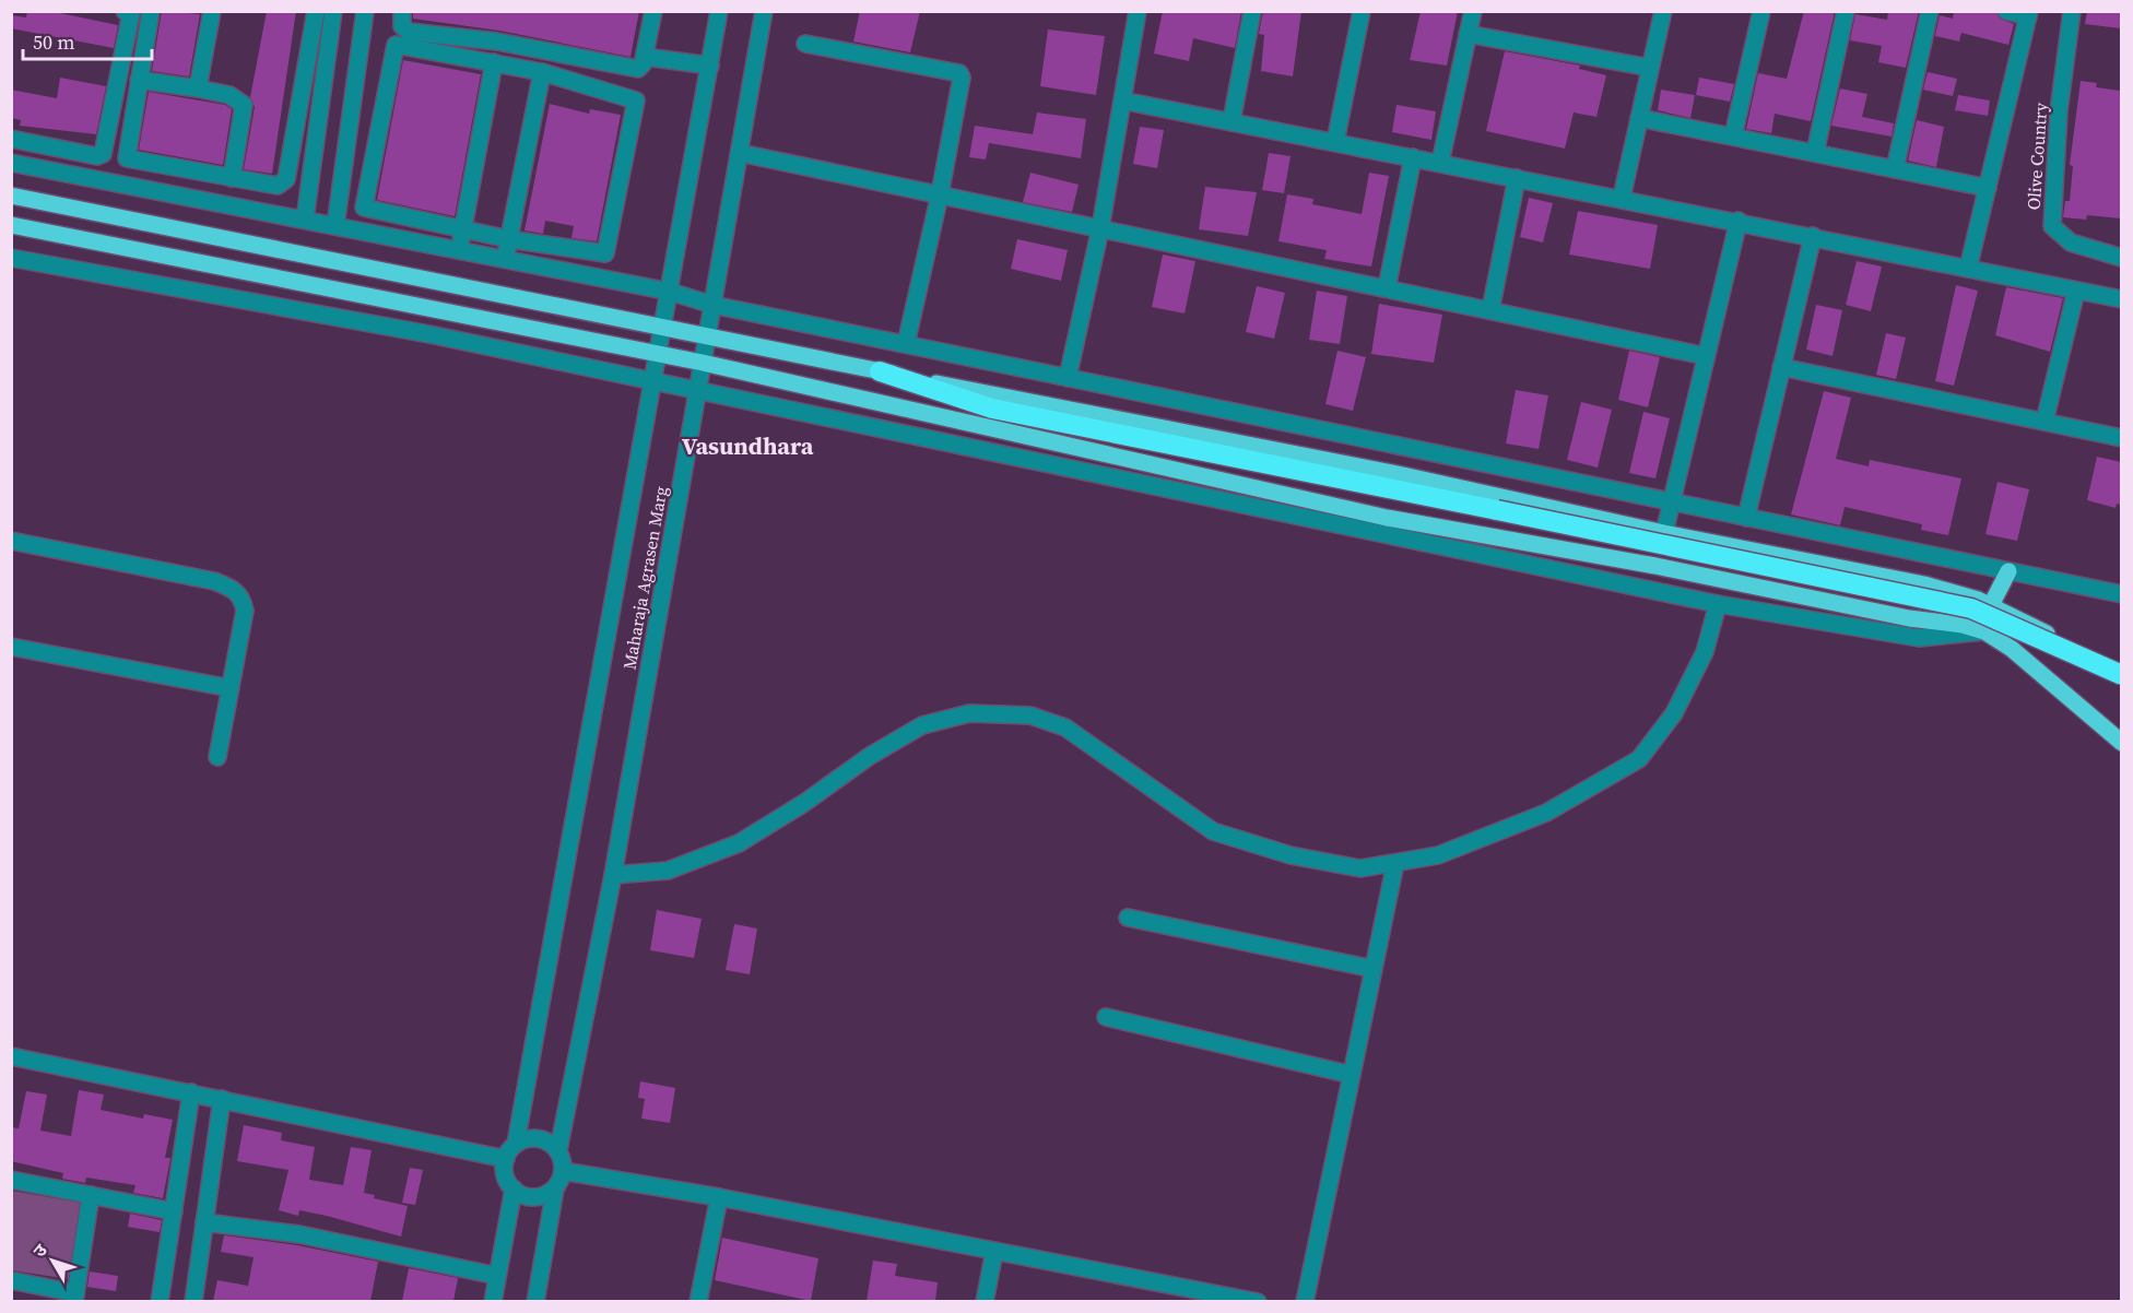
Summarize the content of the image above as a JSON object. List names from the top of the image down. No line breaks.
{"streets":{"street":["Olive Country","Maharaja Agrasen Marg"]},"districts":["Vasundhara"],"scale_bar":"50 m","north":"top left"}
